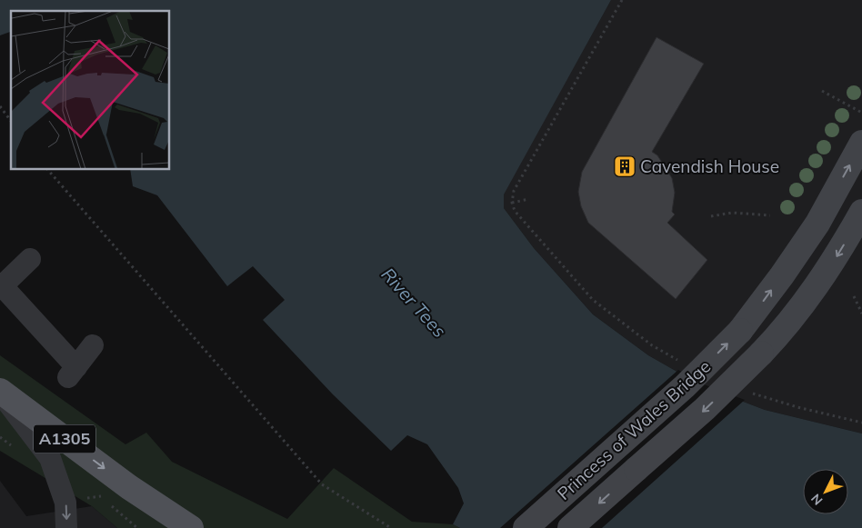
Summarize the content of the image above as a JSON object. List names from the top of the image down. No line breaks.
{"streets":{"main road":["A1305"],"street":["Princess of Wales Bridge"]},"water":["River Tees"],"places":{"building":["Cavendish House"]},"north":"bottom left"}
